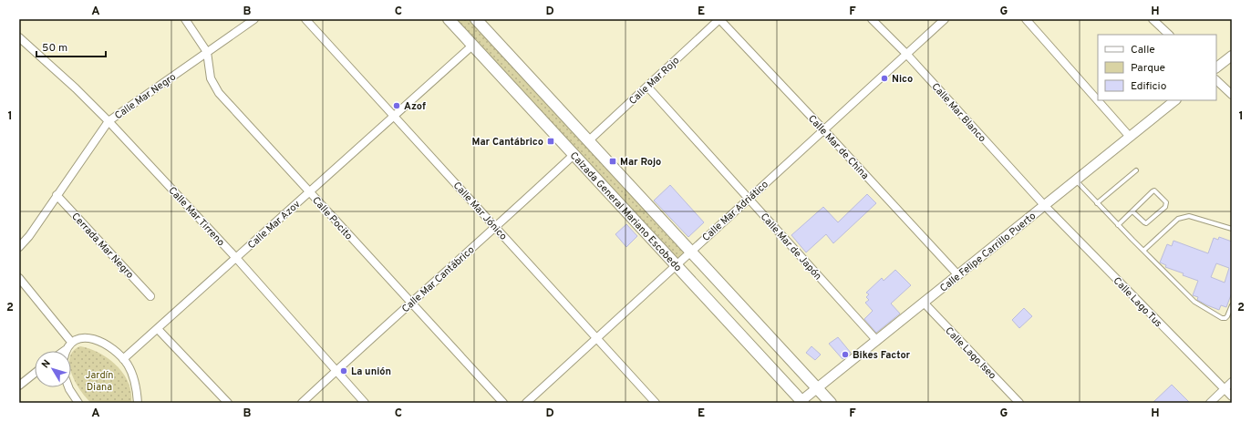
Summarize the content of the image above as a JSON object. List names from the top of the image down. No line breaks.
{"streets":{"main road":["Calzada General Mariano Escobedo"],"street":["Calle Mar Rojo","Calle Mar Negro","Calle Mar Blanco","Calle Mar de China","Calle Mar Jónico","Calle Mar Adriático","Calle Mar Tirreno","Calle Pocito","Calle Mar Azov","Cerrada Mar Negro","Calle Mar de Japón","Calle Felipe Carrillo Puerto","Calle Mar Cantábrico","Calle Lago Tus","Calle Lago Iseo"]},"crossings":[["Calle Mar Rojo","Calle Mar de China"],["Calle Mar Rojo","Calzada General Mariano Escobedo"],["Calle Mar Rojo","Calle Mar de Japón"],["Calle Mar Negro","Calle Mar Tirreno"],["Calle Mar Negro","Calle Pocito"],["Calle Mar Negro","Cerrada Mar Negro"],["Calle Mar Blanco","Calle Mar Adriático"],["Calle Mar Blanco","Calle Felipe Carrillo Puerto"],["Calle Mar Blanco","Calle Lago Tus"],["Calle Mar de China","Calle Mar Adriático"],["Calle Mar de China","Calle Felipe Carrillo Puerto"],["Calle Mar Jónico","Calle Mar Adriático"],["Calle Mar Jónico","Calle Mar Azov"],["Calle Mar Jónico","Calle Mar Cantábrico"],["Calle Mar Adriático","Calzada General Mariano Escobedo"],["Calle Mar Adriático","Calle Mar de Japón"],["Calzada General Mariano Escobedo","Calle Mar Azov"],["Calzada General Mariano Escobedo","Calle Felipe Carrillo Puerto"],["Calzada General Mariano Escobedo","Calle Mar Cantábrico"],["Calle Mar Tirreno","Calle Mar Azov"],["Calle Mar Tirreno","Calle Mar Cantábrico"],["Calle Pocito","Calle Mar Azov"],["Calle Pocito","Calle Mar Cantábrico"],["Calle Mar de Japón","Calle Felipe Carrillo Puerto"],["Calle Felipe Carrillo Puerto","Calle Lago Tus"],["Calle Felipe Carrillo Puerto","Calle Lago Iseo"]],"parks":["Jardín Diana"],"places":{"other":["Nico","Azof","Bikes Factor","La unión"],"transit":["Mar Cantábrico","Mar Rojo"]},"legend":["Calle","Parque","Edificio"],"scale_bar":"50 m","north":"top left","grid":{"columns":["A","B","C","D","E","F","G","H"],"rows":["1","2"]}}
